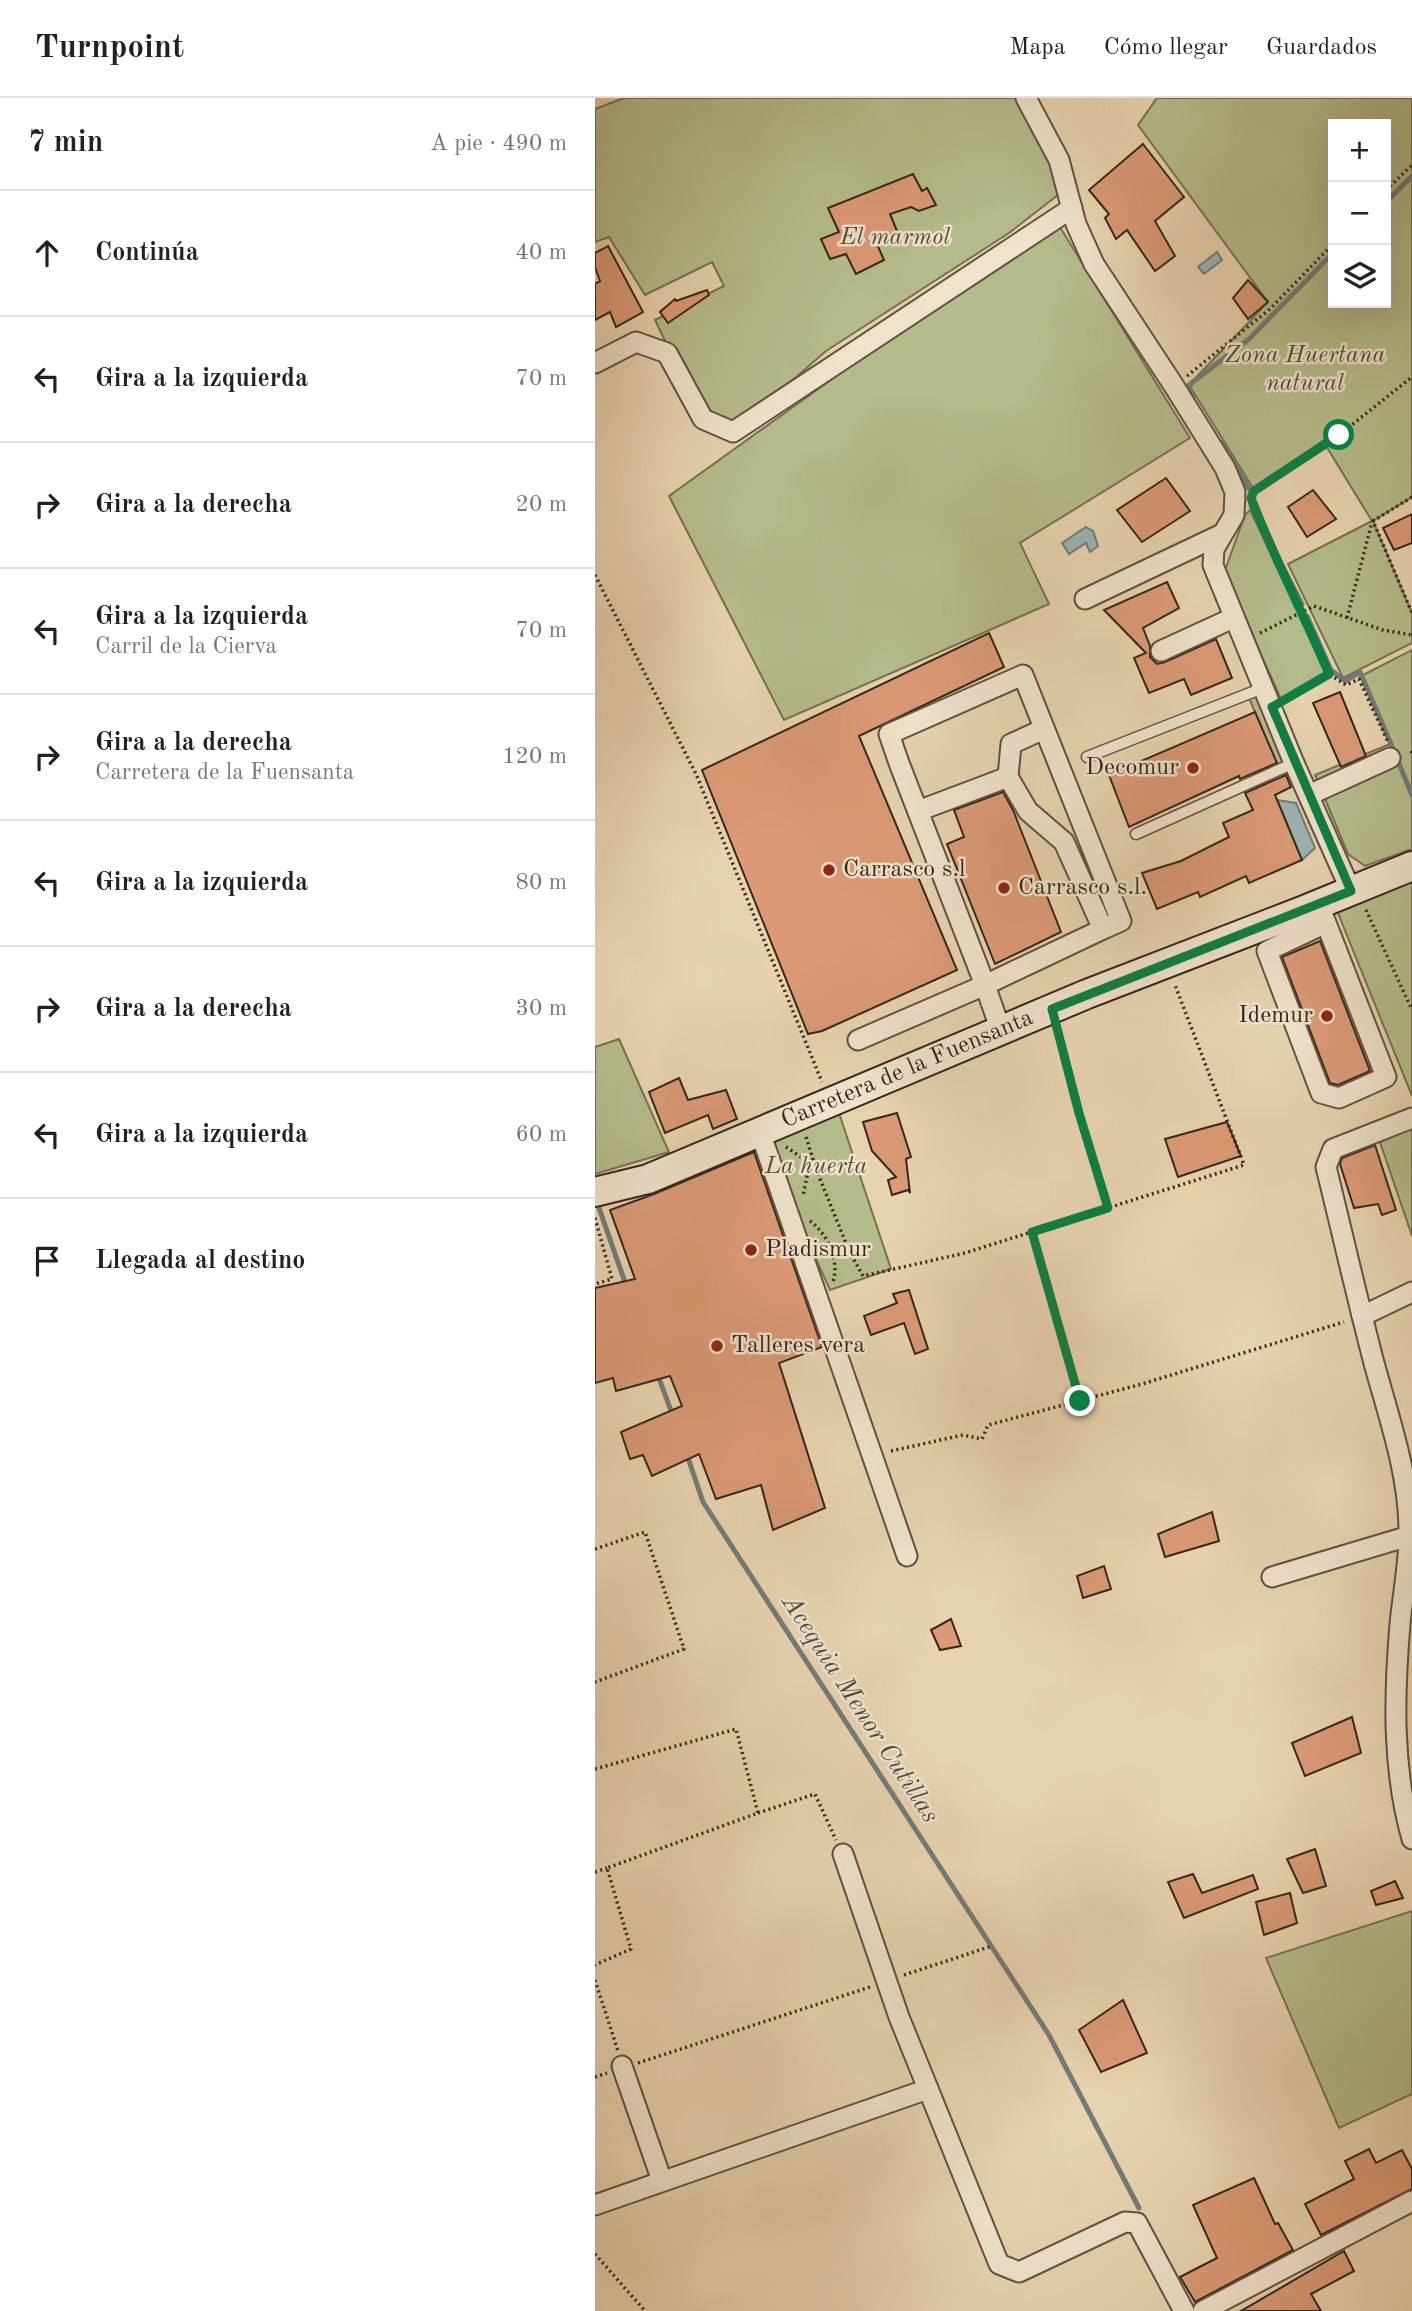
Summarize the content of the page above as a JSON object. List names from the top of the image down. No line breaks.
{"streets":{"main road":["Carretera de la Fuensanta"]},"water":["Acequia Menor Cutillas"],"parks":["El marmol","Zona Huertana natural","La huerta"],"places":["Decomur","Carrasco s.l","Carrasco s.l.","Idemur","Pladismur","Talleres vera"],"page":{"header":"Turnpoint","nav":["Mapa","Cómo llegar","Guardados"],"heading":["7 min","A pie · 490 m"],"map_buttons":["+","−"],"list":[["Continúa","40 m"],["Gira a la izquierda","70 m"],["Gira a la derecha","20 m"],["Gira a la izquierda","Carril de la Cierva","70 m"],["Gira a la derecha","Carretera de la Fuensanta","120 m"],["Gira a la izquierda","80 m"],["Gira a la derecha","30 m"],["Gira a la izquierda","60 m"],"Llegada al destino"]}}
